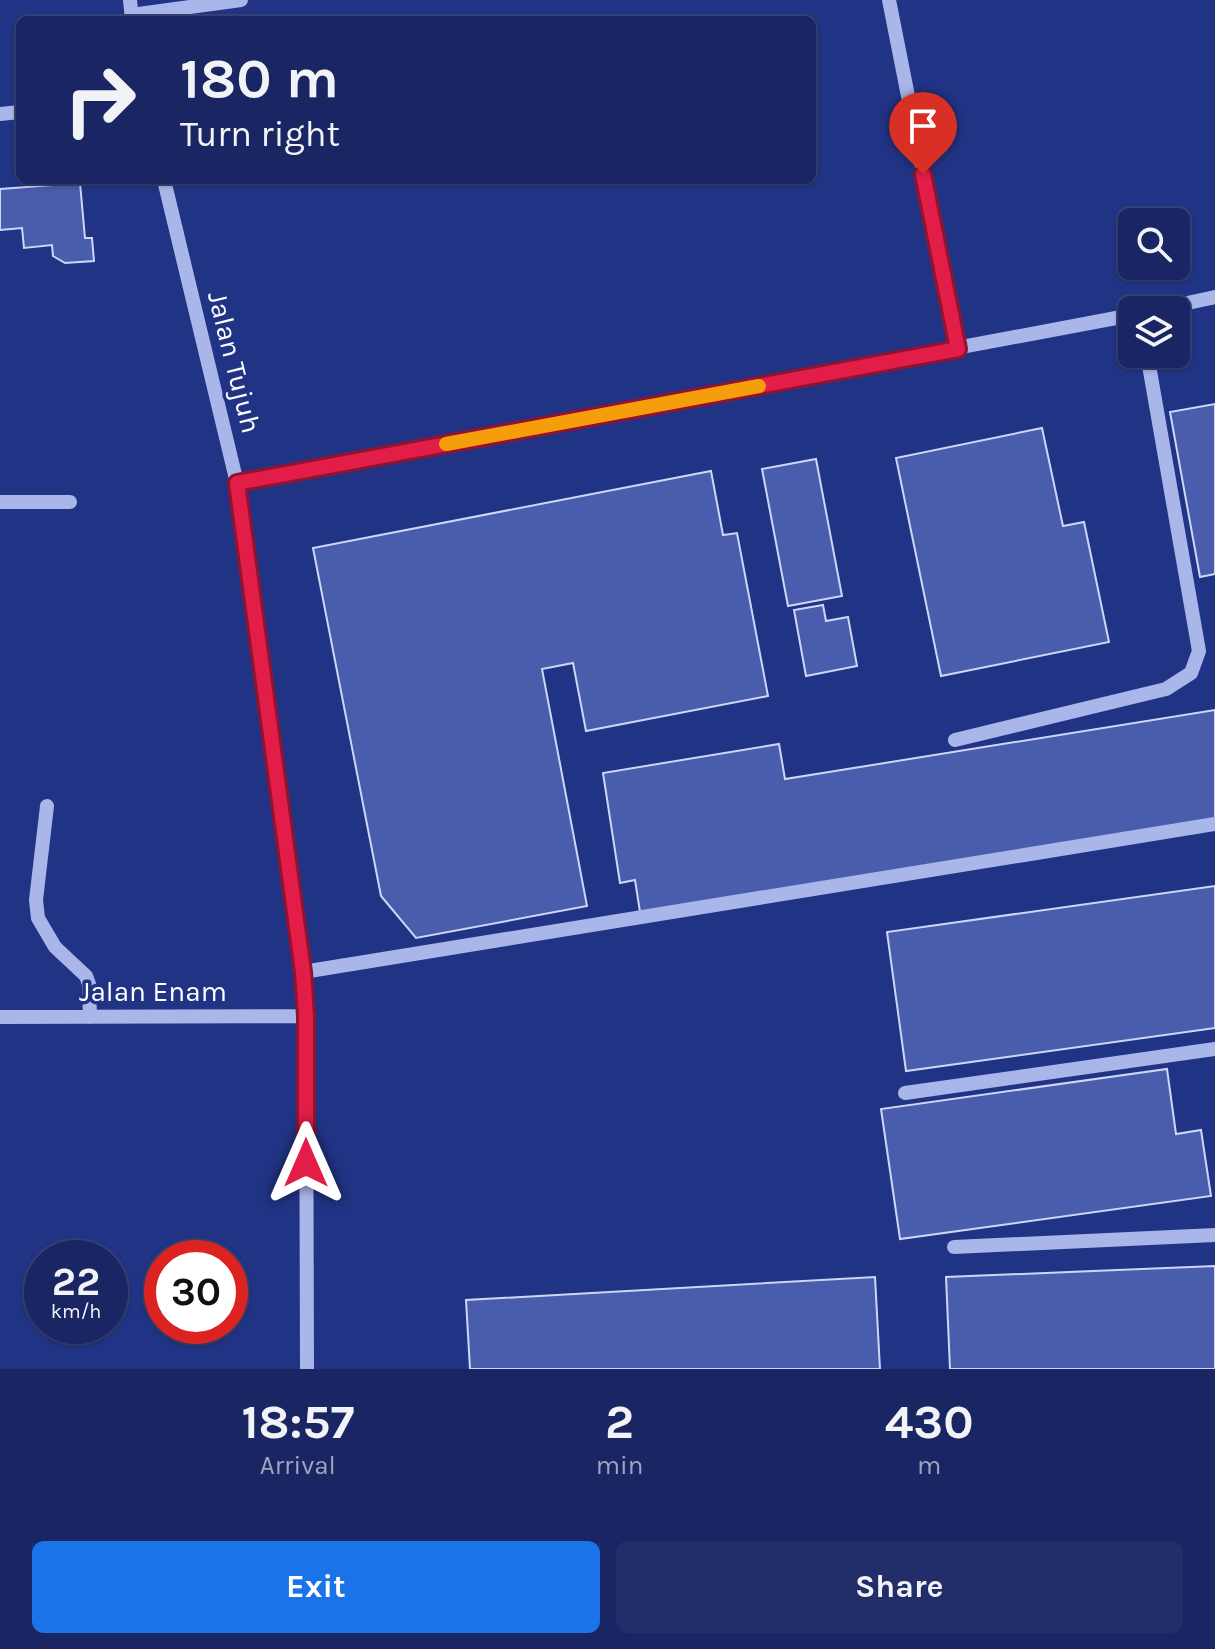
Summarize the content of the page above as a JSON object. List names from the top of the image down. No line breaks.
{"streets":{"street":["Jalan Tujuh","Jalan Enam"]},"crossings":[["Jalan Tujuh","Jalan Enam"]],"page":{"turn":["180 m","Turn right"],"speed":"22 km/h","limit":"30","eta":["18:57","Arrival","2","min","430","m"],"buttons":["Exit","Share"]}}
